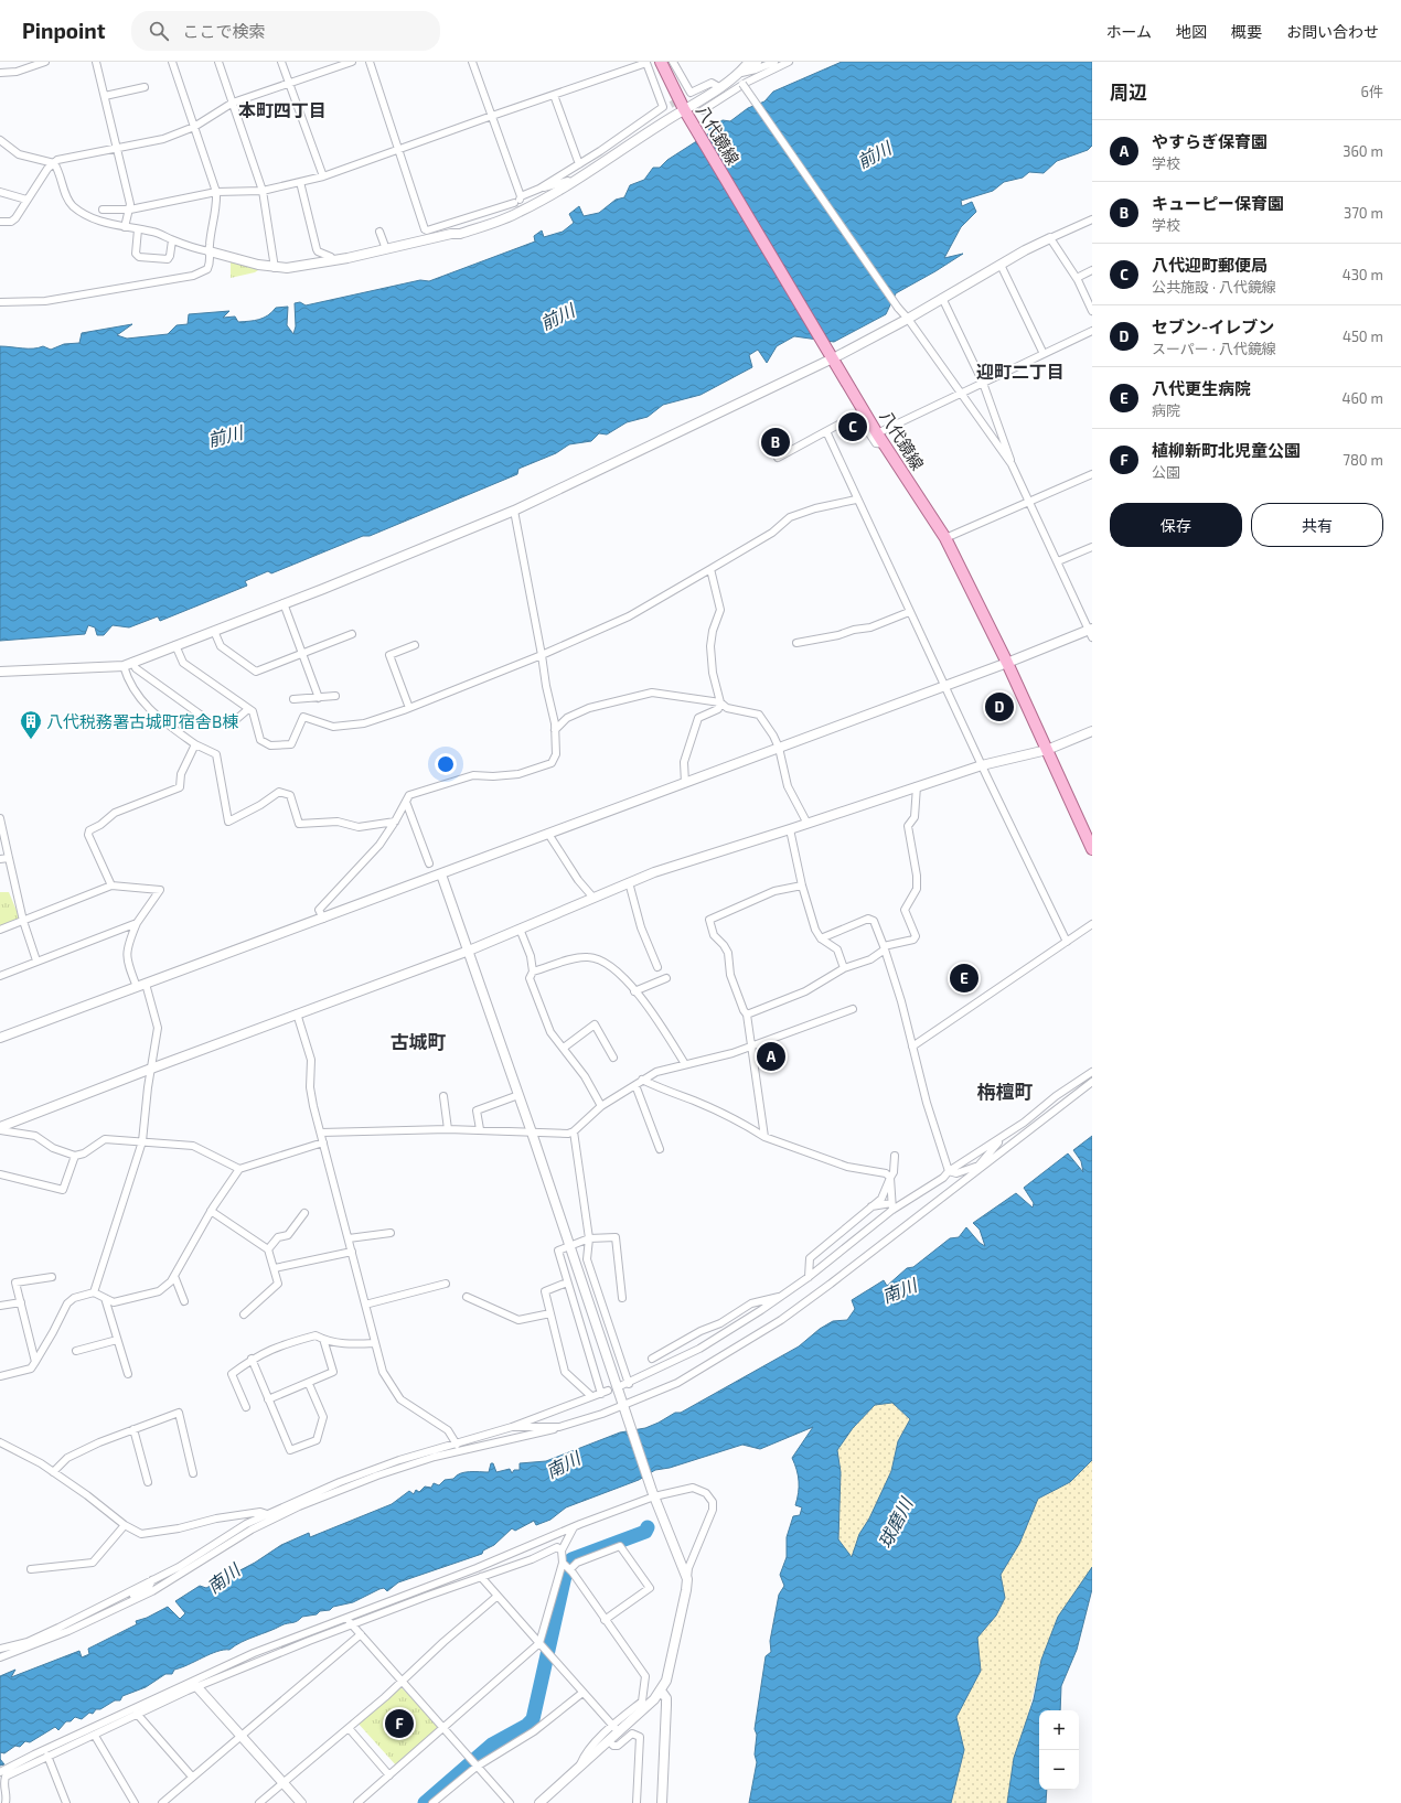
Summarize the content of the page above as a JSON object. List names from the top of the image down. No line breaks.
{"streets":{"main road":["八代鏡線"]},"districts":["本町四丁目","迎町二丁目","古城町","栴檀町"],"water":["前川","南川","球磨川"],"places":{"building":["八代税務署古城町宿舎B棟"]},"page":{"header":"Pinpoint","search":"ここで検索","nav":["ホーム","地図","概要","お問い合わせ"],"heading":["周辺","6件"],"list":[{"mark":"A","name":"やすらぎ保育園","note":"学校","value":"360 m"},{"mark":"B","name":"キューピー保育園","note":"学校","value":"370 m"},{"mark":"C","name":"八代迎町郵便局","note":"公共施設 · 八代鏡線","value":"430 m"},{"mark":"D","name":"セブン-イレブン","note":"スーパー · 八代鏡線","value":"450 m"},{"mark":"E","name":"八代更生病院","note":"病院","value":"460 m"},{"mark":"F","name":"植柳新町北児童公園","note":"公園","value":"780 m"}],"pins":["C","B","D","E","A","F"],"buttons":["保存","共有"],"map_buttons":["+","−"]}}
